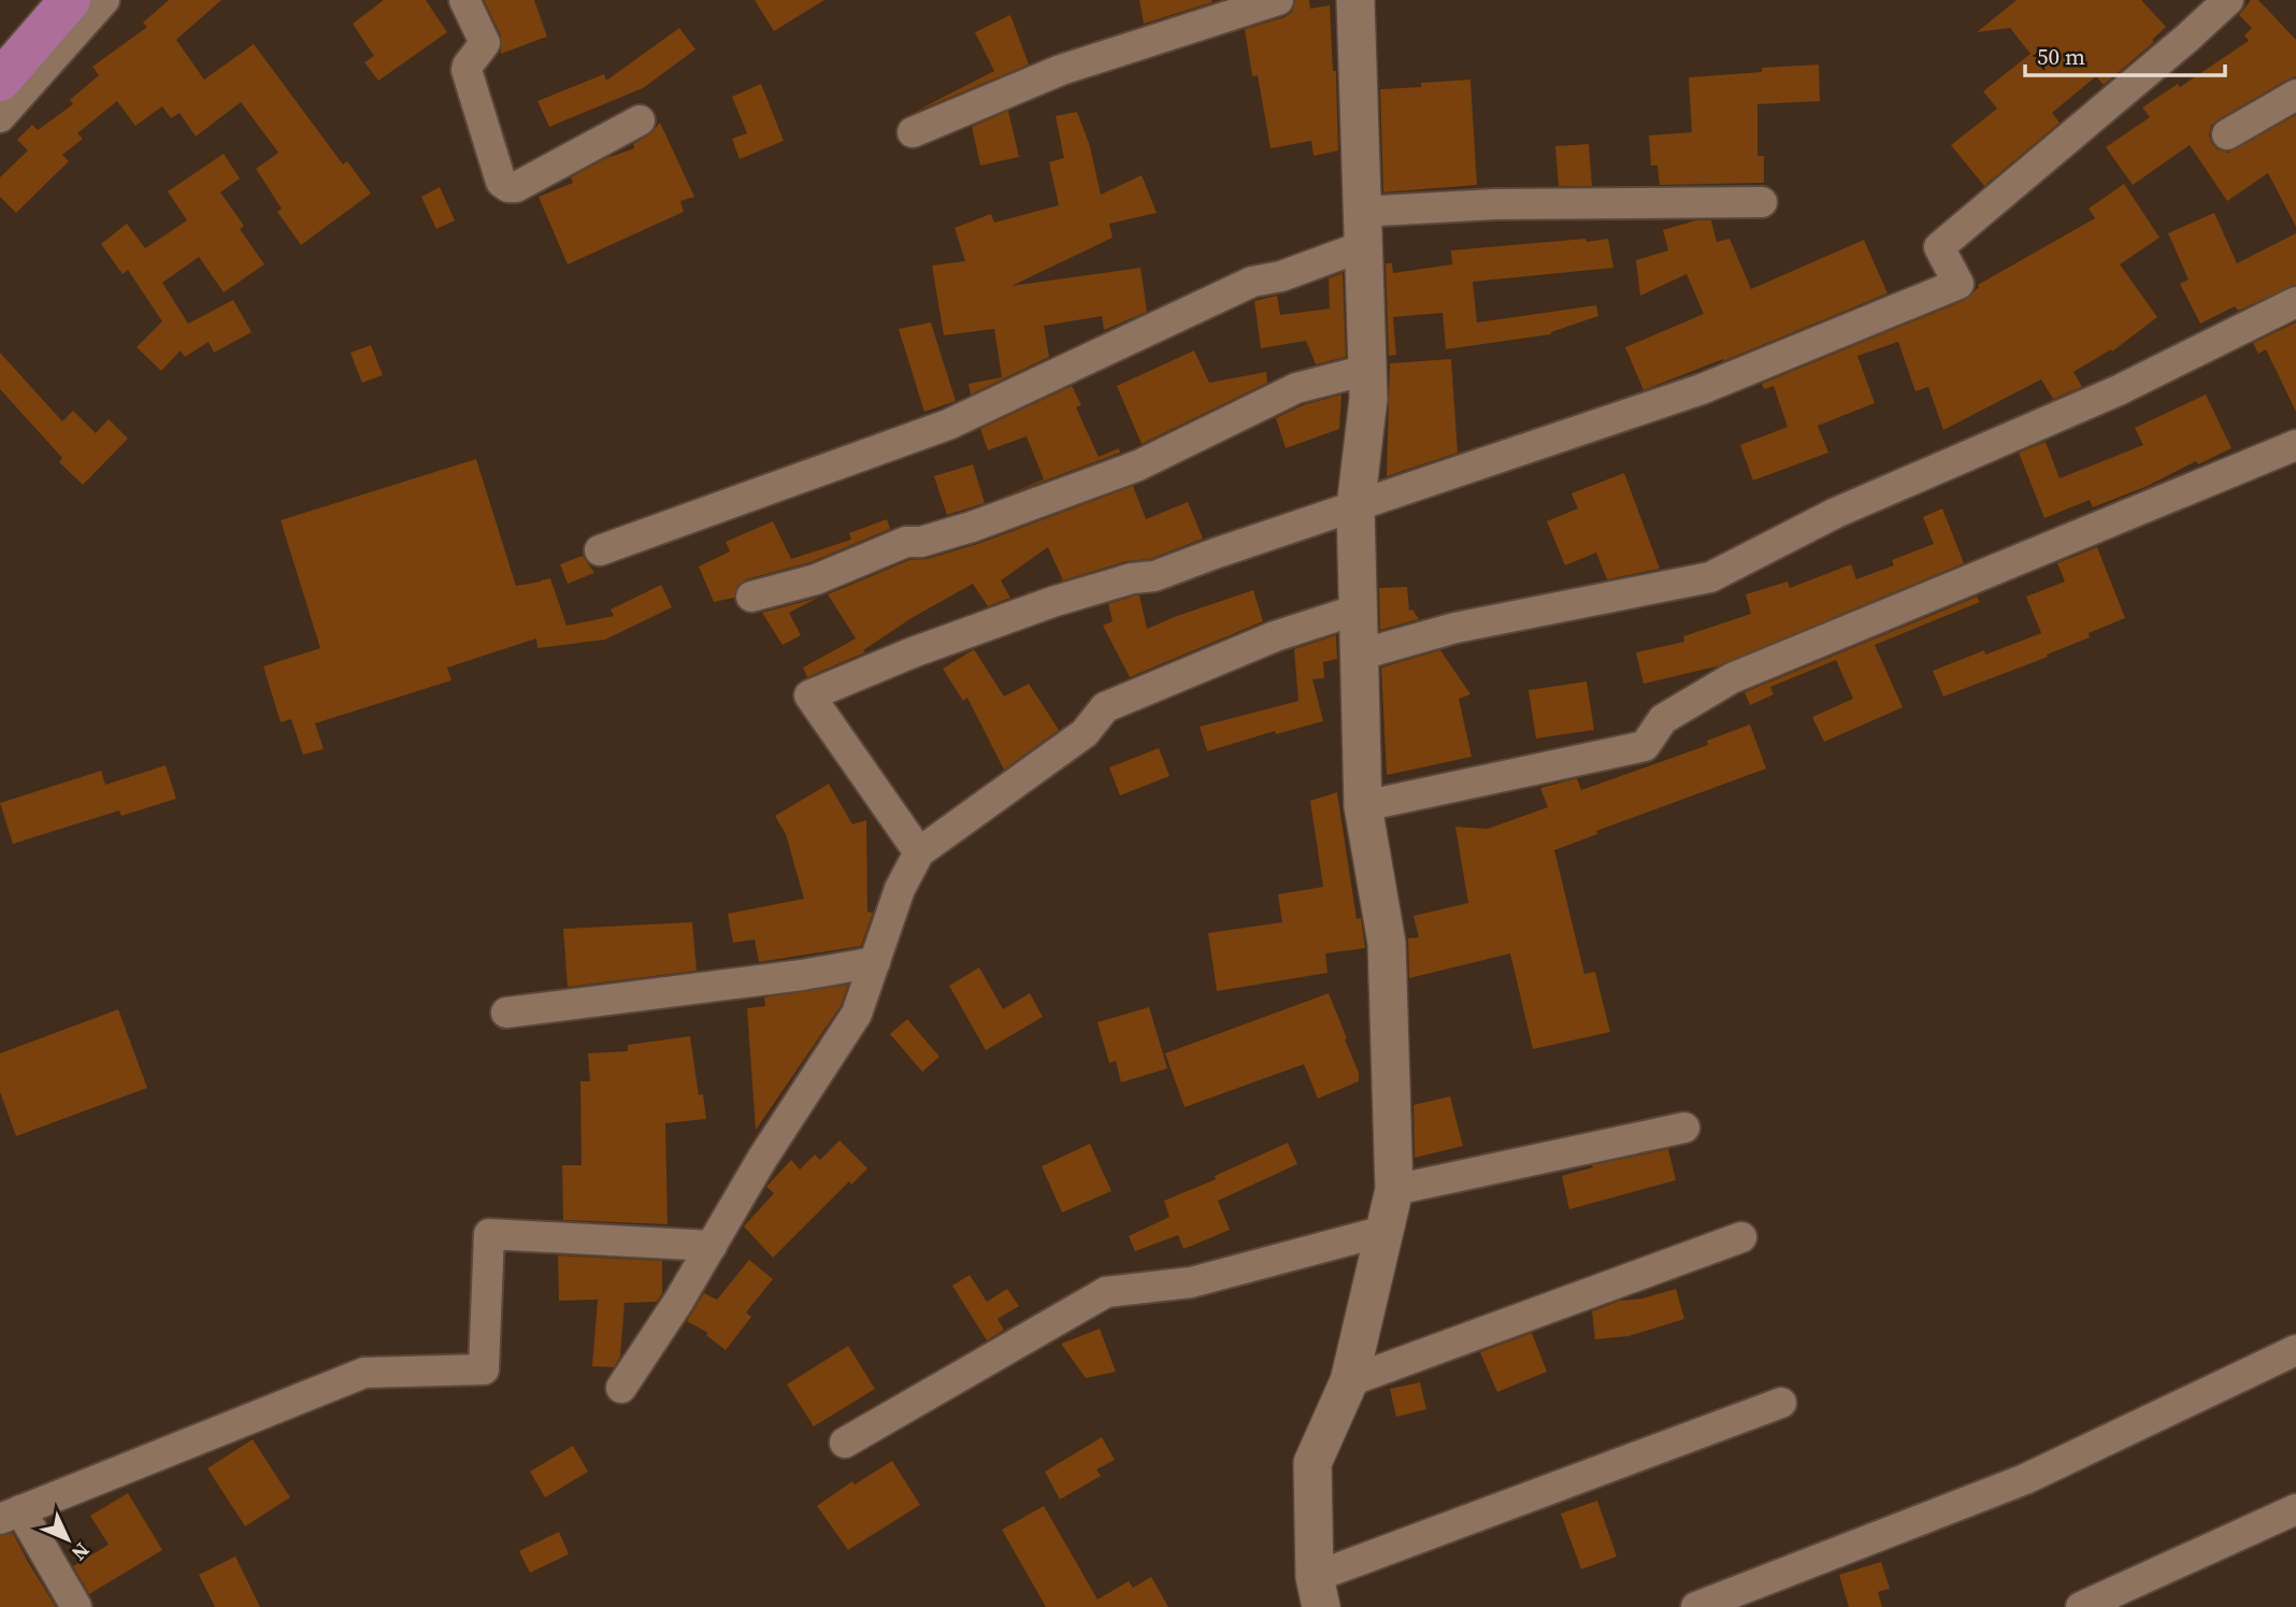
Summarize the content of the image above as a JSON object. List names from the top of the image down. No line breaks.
{"scale_bar":"50 m","north":"bottom right"}
